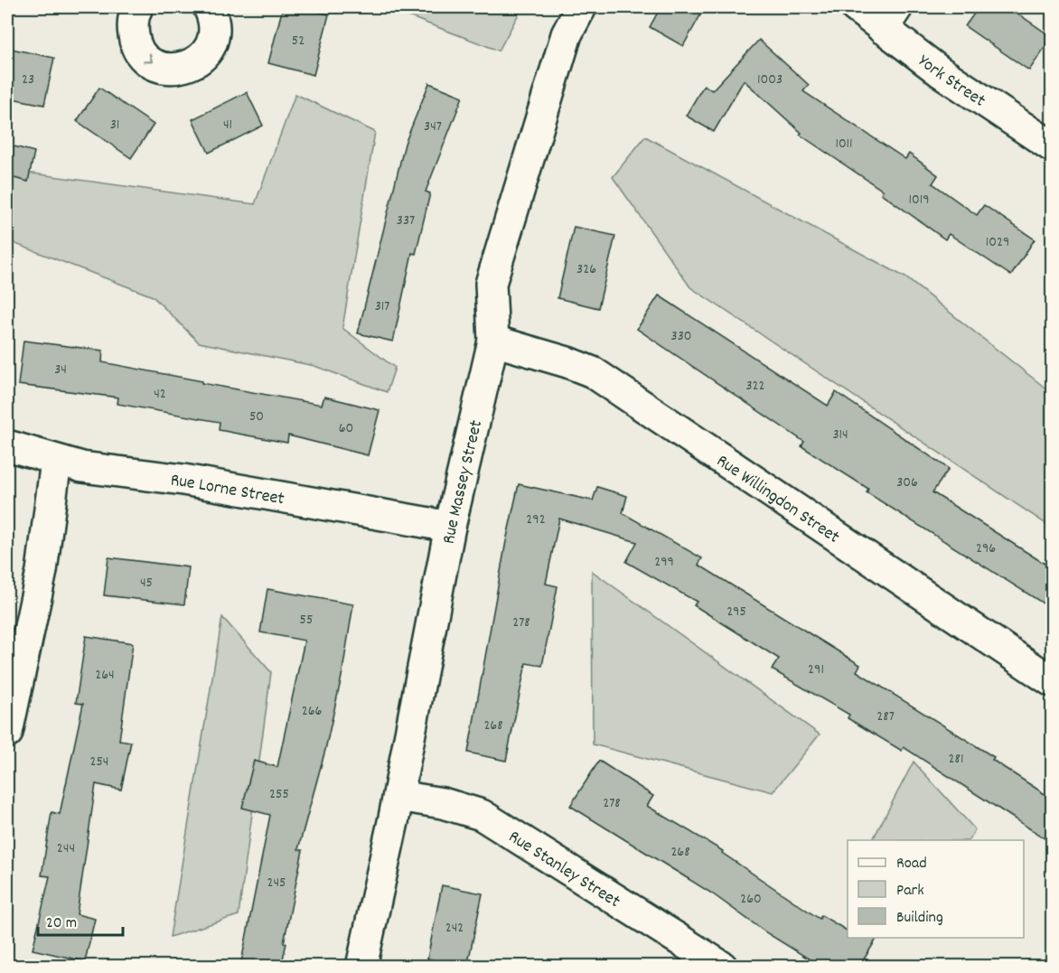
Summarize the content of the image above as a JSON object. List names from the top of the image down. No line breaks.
{"streets":{"street":["York Street","Rue Massey Street","Rue Lorne Street","Rue Willingdon Street","Rue Stanley Street"]},"crossings":[["Rue Massey Street","Rue Lorne Street"],["Rue Massey Street","Rue Willingdon Street"],["Rue Massey Street","Rue Stanley Street"]],"house_numbers":["52","23","1003","31","41","347","1011","1019","337","1029","326","317","330","34","322","42","50","60","314","306","292","296","299","45","295","55","278","291","264","266","287","268","281","254","255","278","244","268","245","260","242"],"legend":["Road","Park","Building"],"scale_bar":"20 m"}
